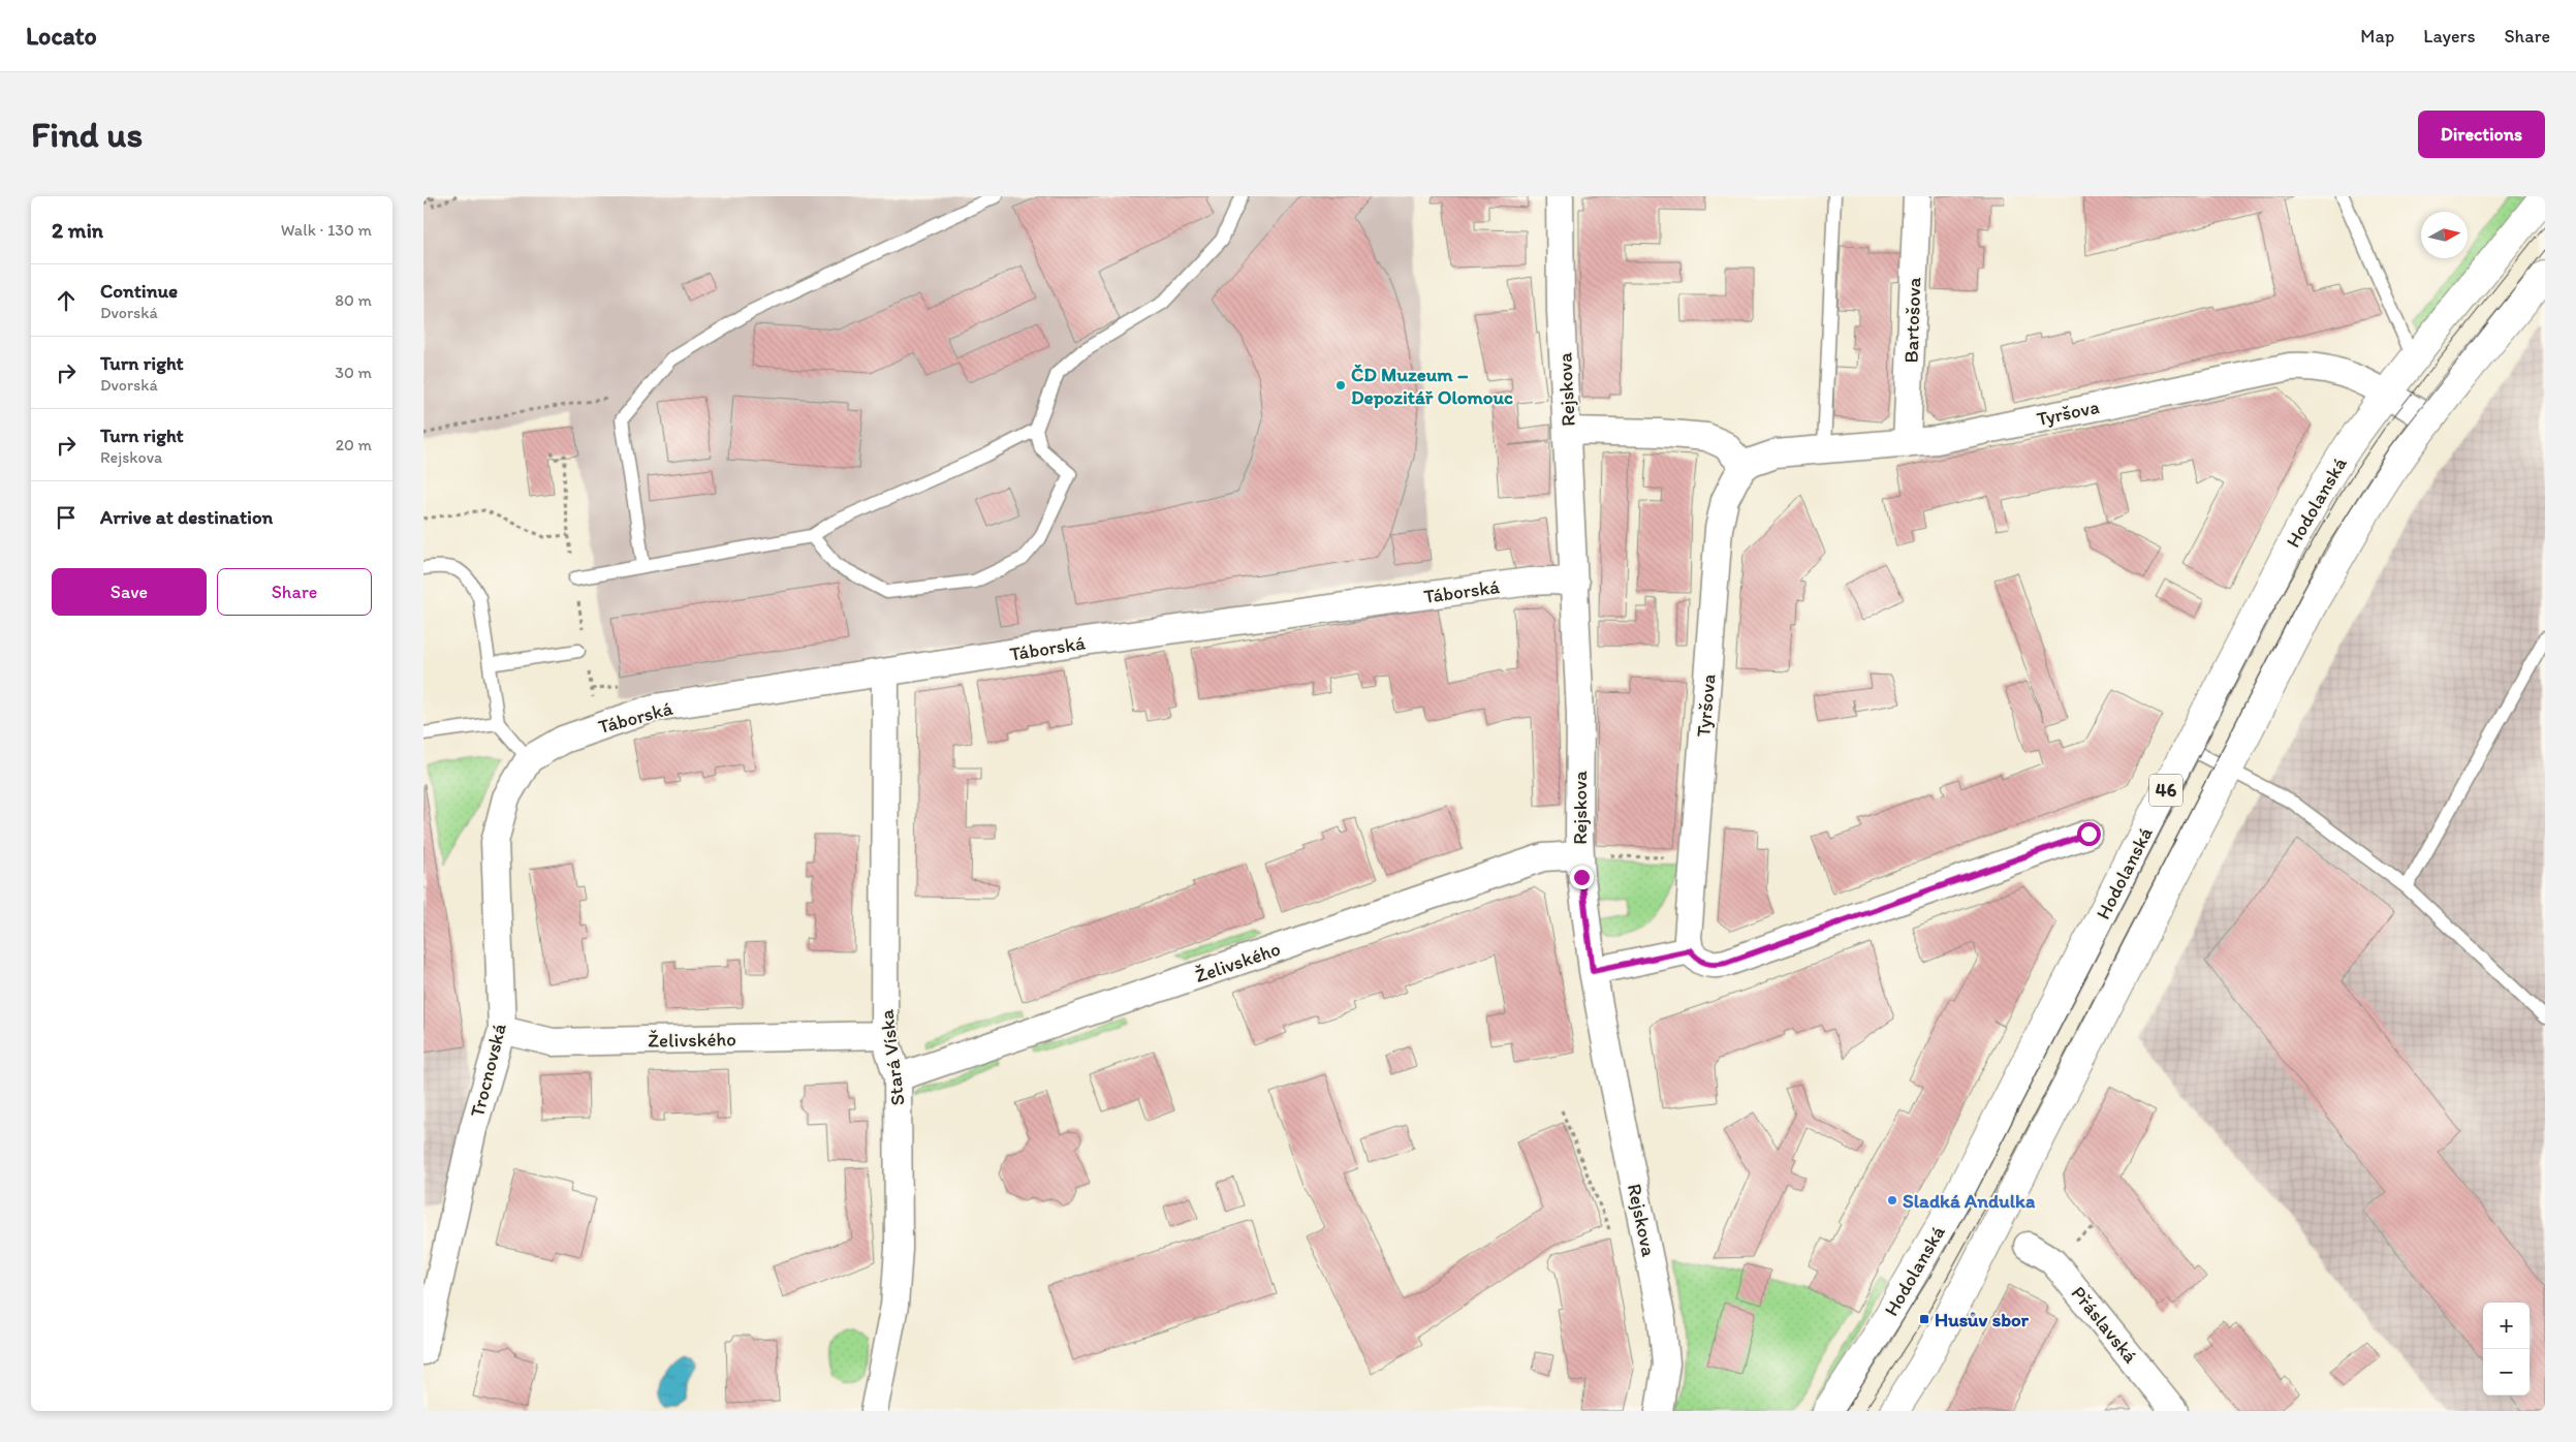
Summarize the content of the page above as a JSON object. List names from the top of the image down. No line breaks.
{"streets":{"main road":["Hodolanská","46"],"street":["Bartošova","Rejskova","Tyršova","Táborská","Želivského","Stará Víska","Trocnovská","Přáslavská"]},"crossings":[["Bartošova","Tyršova"],["Rejskova","Táborská"],["Rejskova","Želivského"],["Tyršova","Hodolanská"],["Táborská","Stará Víska"],["Táborská","Trocnovská"],["Želivského","Stará Víska"],["Želivského","Trocnovská"]],"places":{"other":["ČD Muzeum – Depozitář Olomouc","Sladká Andulka"],"transit":["Husův sbor"]},"north":"right","page":{"header":"Locato","nav":["Map","Layers","Share"],"buttons":["Directions",["Save","Share"]],"title":"Find us","heading":["2 min","Walk · 130 m"],"list":[["Continue","Dvorská","80 m"],["Turn right","Dvorská","30 m"],["Turn right","Rejskova","20 m"],"Arrive at destination"],"map_buttons":["+","−"]}}
